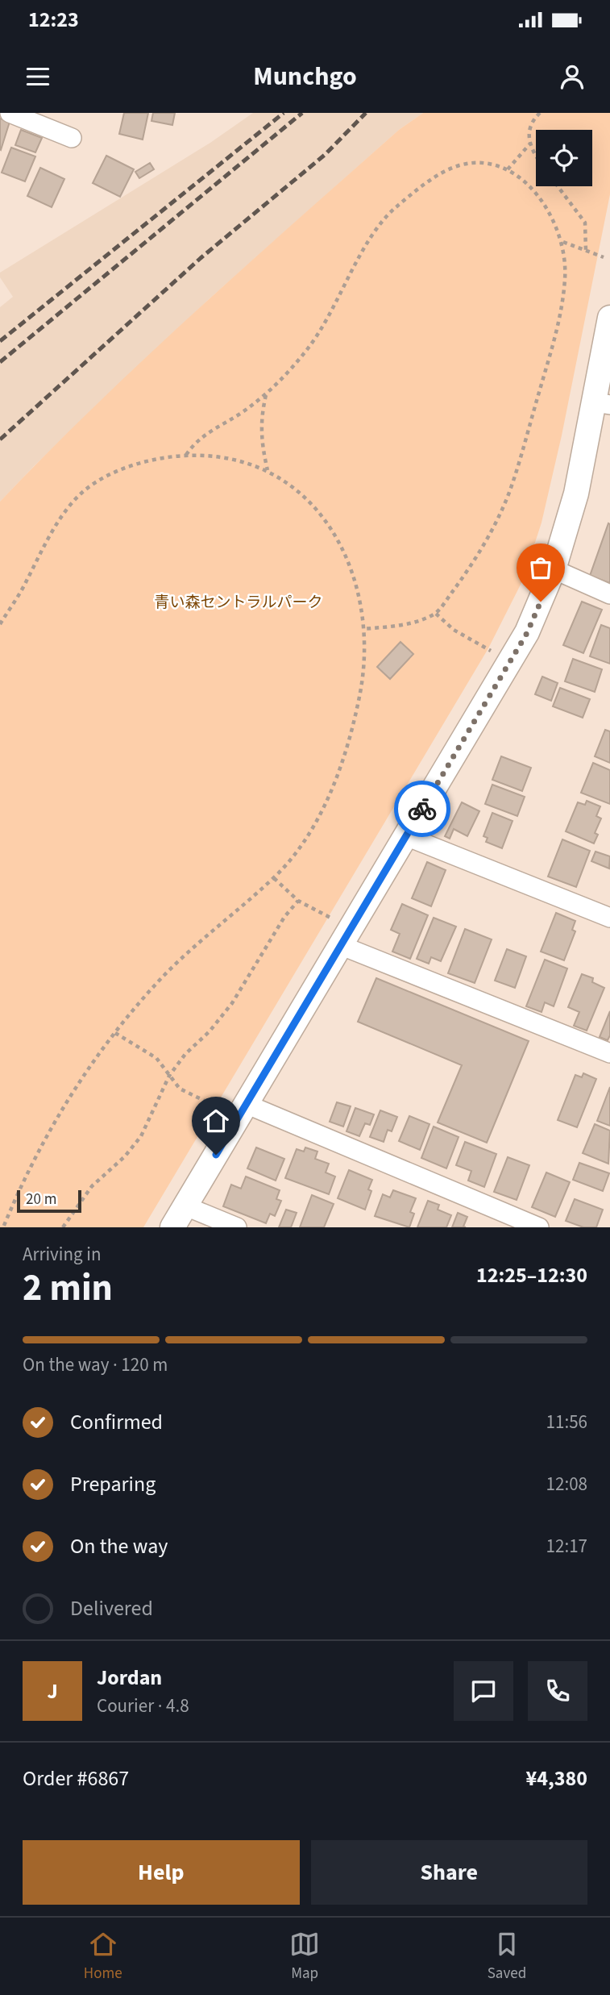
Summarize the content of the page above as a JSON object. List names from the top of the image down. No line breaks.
{"parks":["青い森セントラルパーク"],"scale_bar":"20 m","page":{"status":"12:23","header":"Munchgo","scale":"20 m","heading":["2 min","Arriving in","12:25–12:30"],"panel":["Jordan","Courier · 4.8","Order #6867","¥4,380"],"bar":"On the way · 120 m","list":[["Confirmed","11:56"],["Preparing","12:08"],["On the way","12:17"],"Delivered"],"round":"J","buttons":["Help","Share"],"tabs":["Home","Map","Saved"]}}
